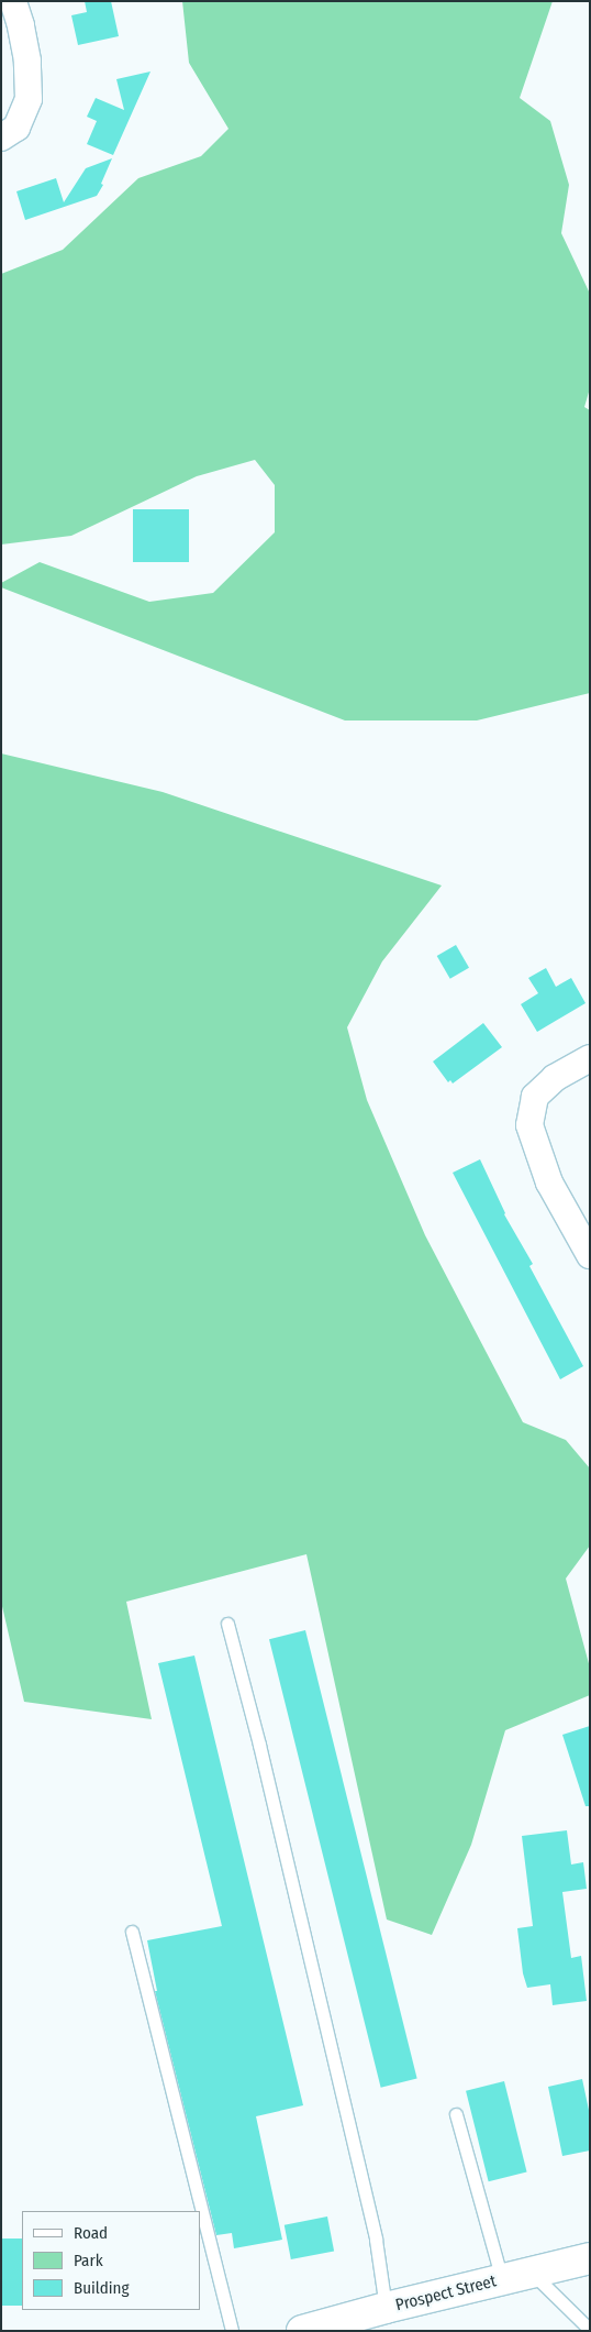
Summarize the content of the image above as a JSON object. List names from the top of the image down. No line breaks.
{"streets":{"main road":["Prospect Street"]},"legend":["Road","Park","Building"]}
